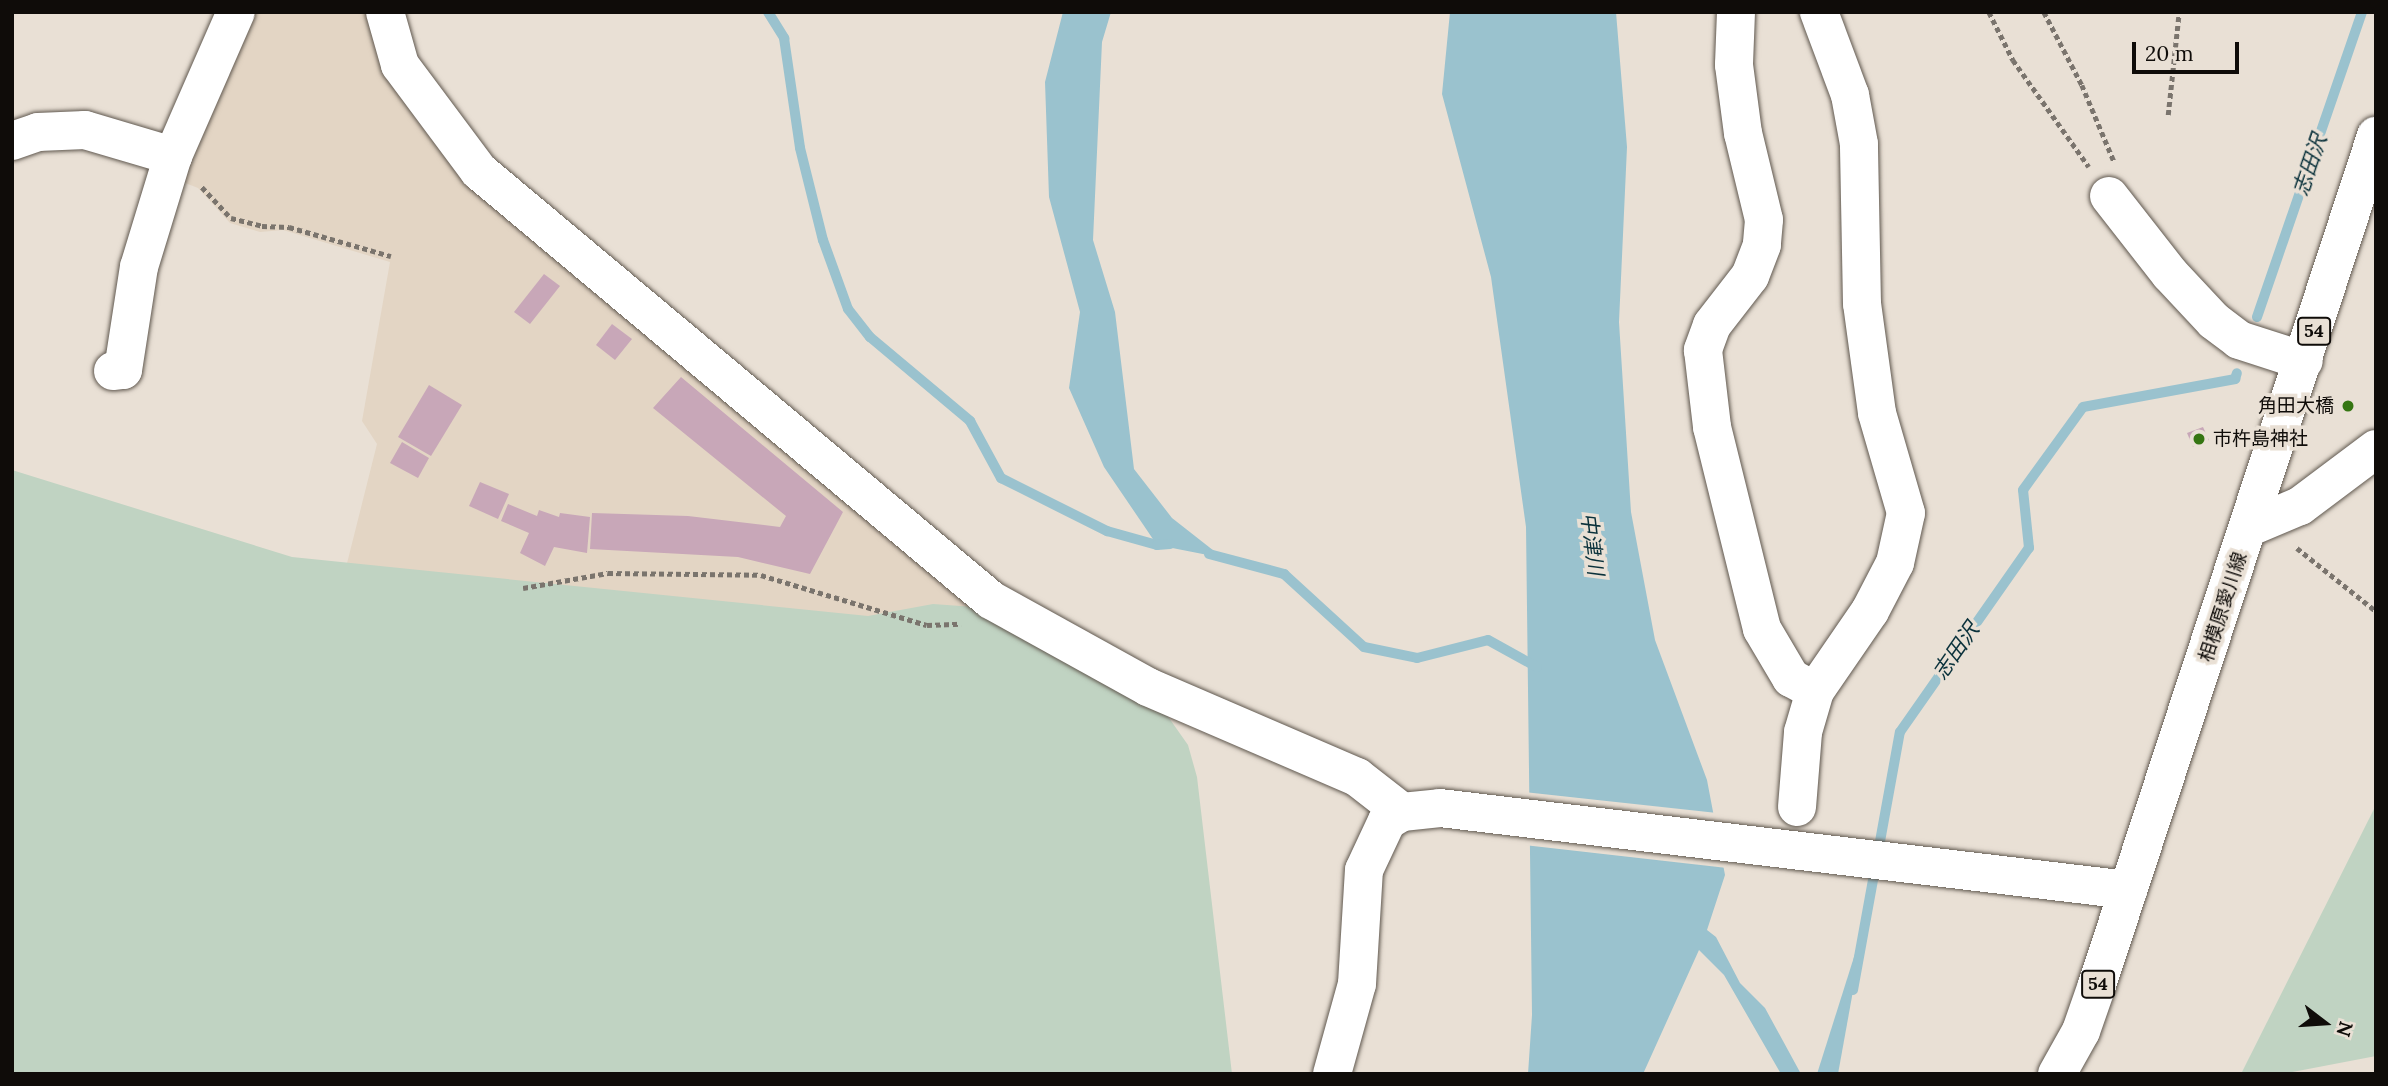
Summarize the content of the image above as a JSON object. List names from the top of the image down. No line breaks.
{"streets":{"street":["54","相模原愛川線"]},"water":["志田沢","中津川"],"places":["角田大橋","市杵島神社"],"scale_bar":"20 m","north":"right"}
